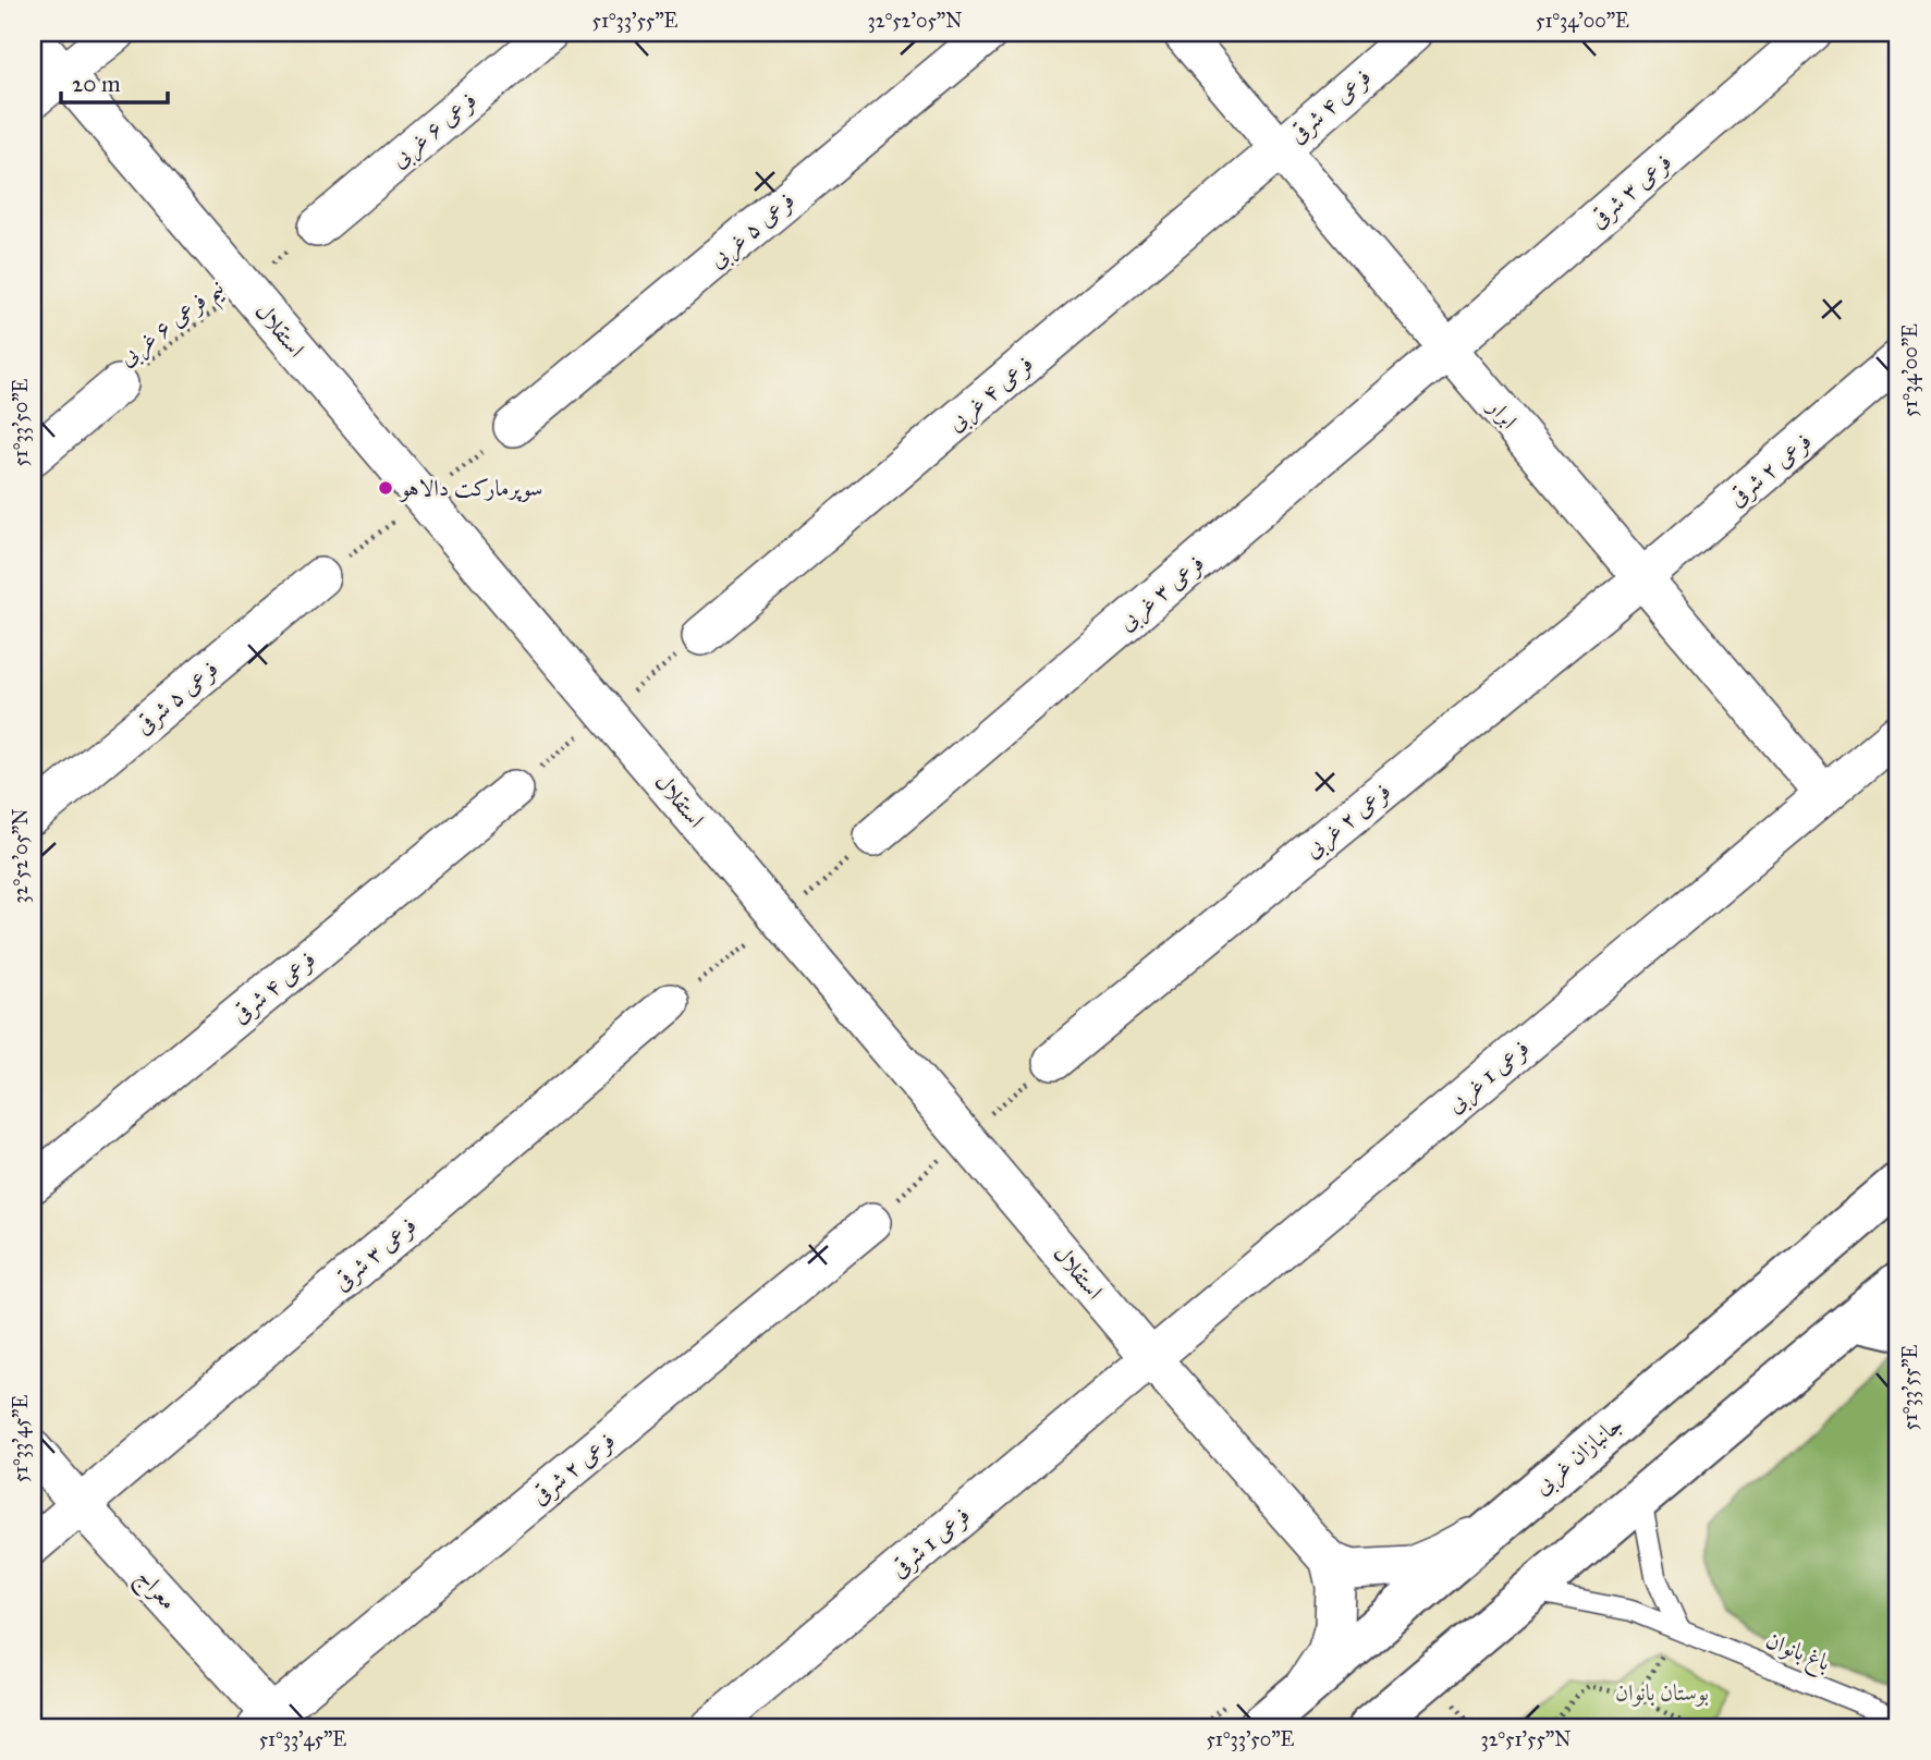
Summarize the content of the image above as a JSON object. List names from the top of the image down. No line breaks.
{"streets":{"main road":["جانبازان غربی"],"street":["فرعی ۴ شرقی","فرعی ۶ غربی","فرعی ۳ شرقی","فرعی ۵ غربی","استقلال","فرعی ۴ غربی","ابرار","فرعی ۲ شرقی","فرعی ۳ غربی","فرعی ۵ شرقی","فرعی ۲ غربی","فرعی 1 غربی","فرعی 1 شرقی","معراج"],"lane":["باغ بانوان"],"path":["نیم فرعی ۶ غربی"]},"crossings":[["فرعی ۴ شرقی","فرعی ۴ غربی"],["فرعی ۴ شرقی","ابرار"],["فرعی ۶ غربی","نیم فرعی ۶ غربی"],["فرعی ۳ شرقی","ابرار"],["فرعی ۳ شرقی","فرعی ۳ غربی"],["فرعی ۳ شرقی","معراج"],["نیم فرعی ۶ غربی","استقلال"],["استقلال","فرعی 1 غربی"],["استقلال","فرعی 1 شرقی"],["فرعی ۴ غربی","ابرار"],["ابرار","فرعی ۲ شرقی"],["ابرار","فرعی ۳ غربی"],["ابرار","فرعی ۲ غربی"],["ابرار","فرعی 1 غربی"],["فرعی ۲ شرقی","فرعی ۲ غربی"],["فرعی ۲ شرقی","معراج"],["فرعی 1 غربی","فرعی 1 شرقی"]],"parks":["بوستان بانوان"],"places":["سوپرمارکت دالاهو"],"scale_bar":"20 m","coordinates":["51°33'55\"E","32°52'05\"N","51°34'00\"E","51°33'50\"E","51°33'45\"E","32°51'55\"N"]}
